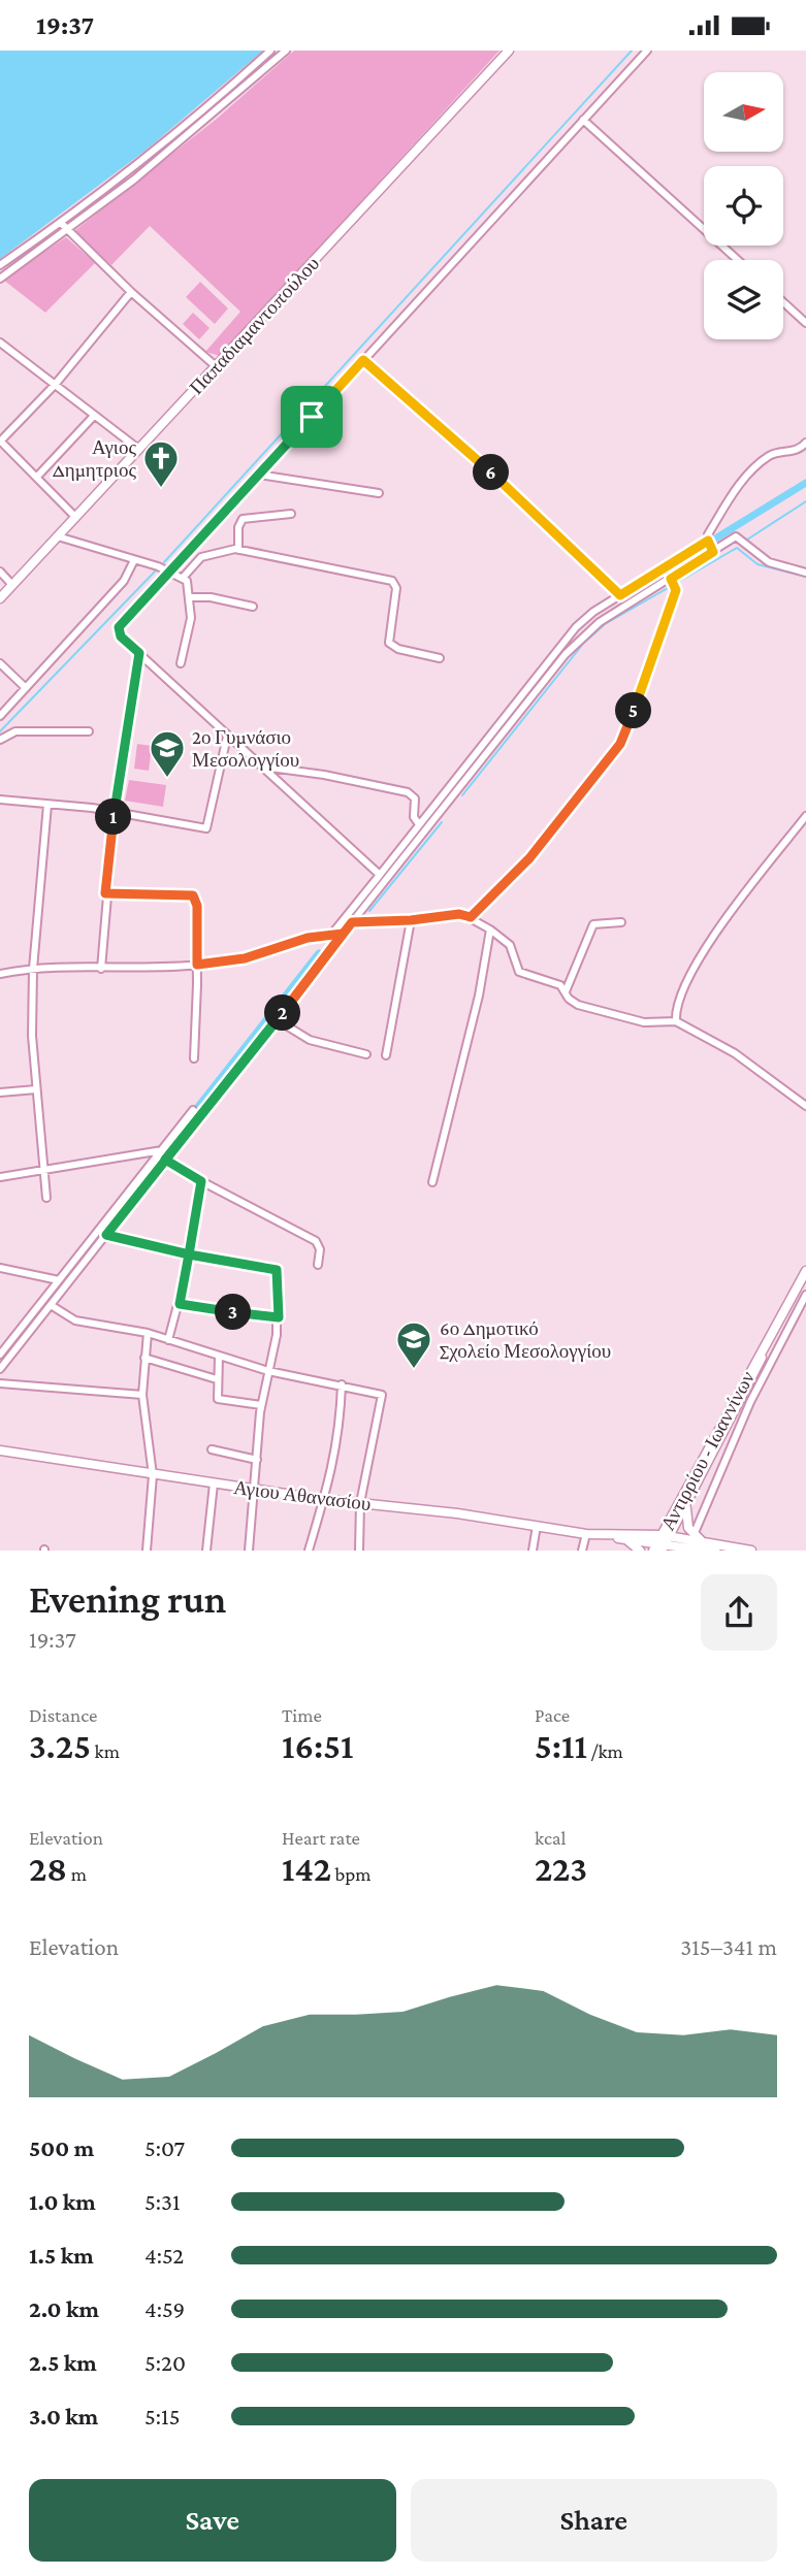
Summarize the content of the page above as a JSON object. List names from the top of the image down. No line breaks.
{"streets":{"main road":["Παπαδιαμαντοπούλου","Αντιρρίου - Ιωαννίνων","Αγιου Αθανασίου"]},"crossings":[["Αντιρρίου - Ιωαννίνων","Αγιου Αθανασίου"]],"places":{"church":["Αγιος Δημητριος"],"school or university":["2ο Γυμνάσιο Μεσολογγίου","6ο Δημοτικό Σχολείο Μεσολογγίου"]},"north":"right","page":{"status":"19:37","pins":["6","5","1","2","3"],"heading":["Evening run","19:37"],"stats":[["Distance","3.25 km"],["Time","16:51"],["Pace","5:11 /km"],["Elevation","28 m"],["Heart rate","142 bpm"],["kcal","223"]],"chart":["Elevation","315–341 m"],"list":[{"name":"500 m","note":"5:07"},{"name":"1.0 km","note":"5:31"},{"name":"1.5 km","note":"4:52"},{"name":"2.0 km","note":"4:59"},{"name":"2.5 km","note":"5:20"},{"name":"3.0 km","note":"5:15"}],"buttons":["Save","Share"]}}
